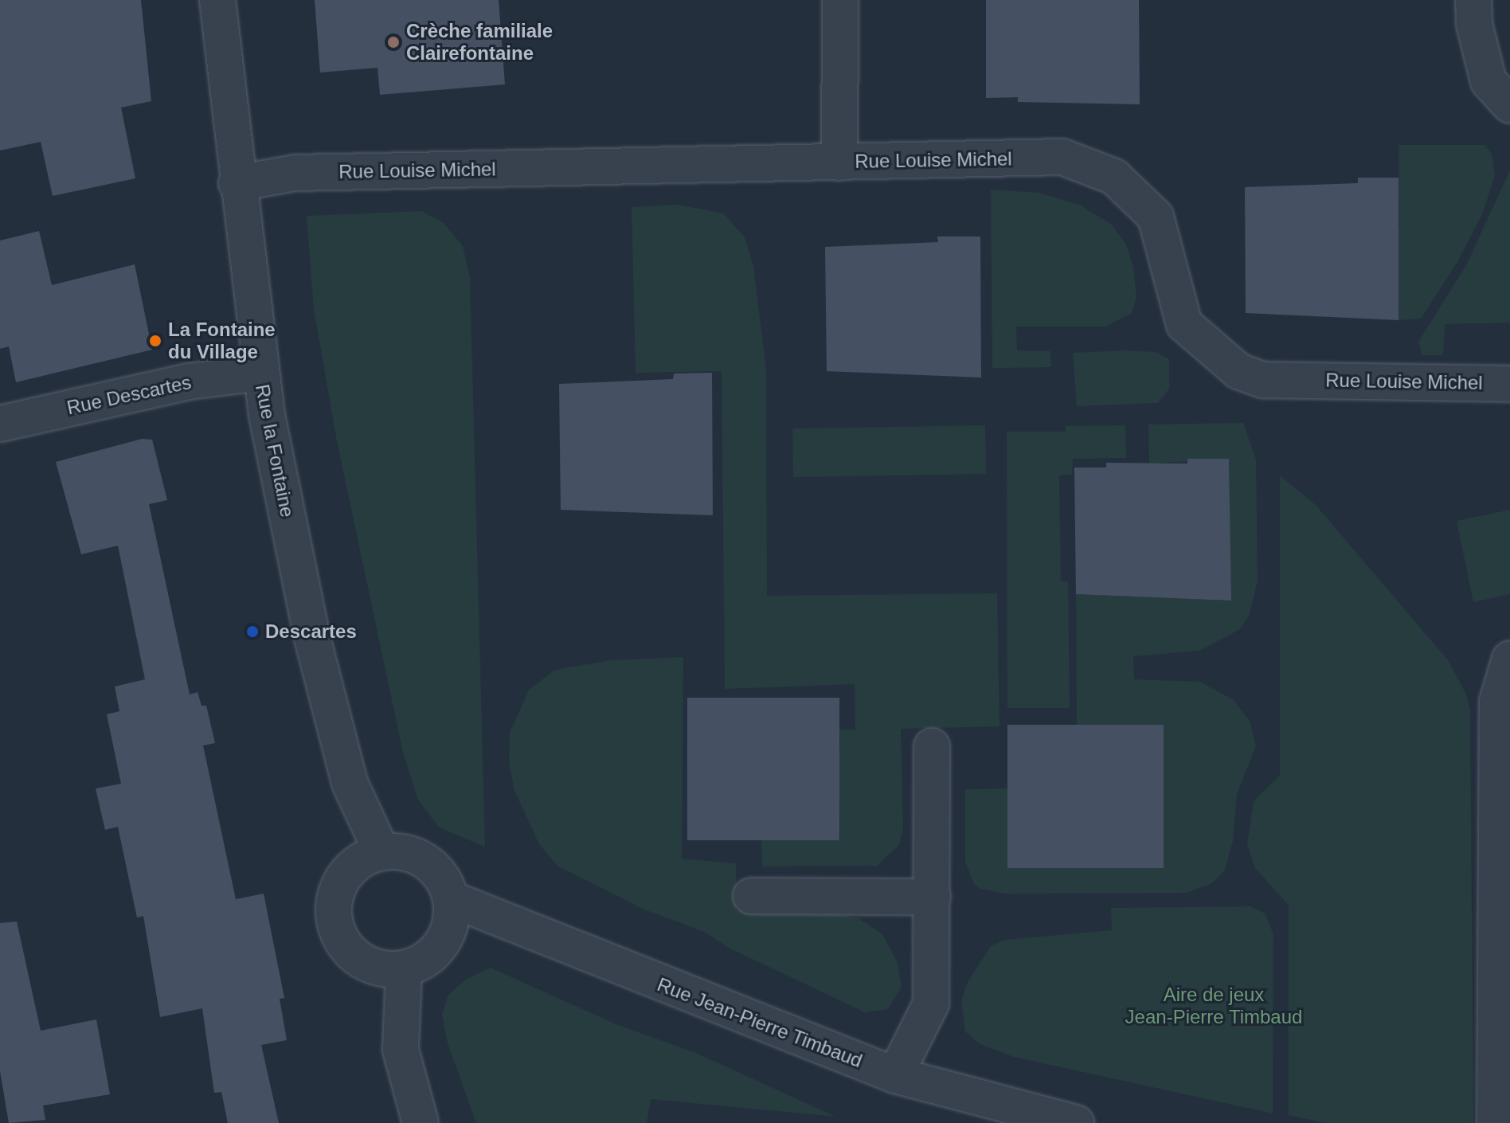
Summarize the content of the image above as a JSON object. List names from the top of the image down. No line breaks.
{"streets":{"street":["Rue Louise Michel","Rue Descartes","Rue la Fontaine","Rue Jean-Pierre Timbaud"]},"crossings":[["Rue Louise Michel","Rue la Fontaine"],["Rue Descartes","Rue la Fontaine"],["Rue la Fontaine","Rue Jean-Pierre Timbaud"]],"parks":["Aire de jeux Jean-Pierre Timbaud"],"places":["Crèche familiale Clairefontaine","La Fontaine du Village","Descartes"]}
